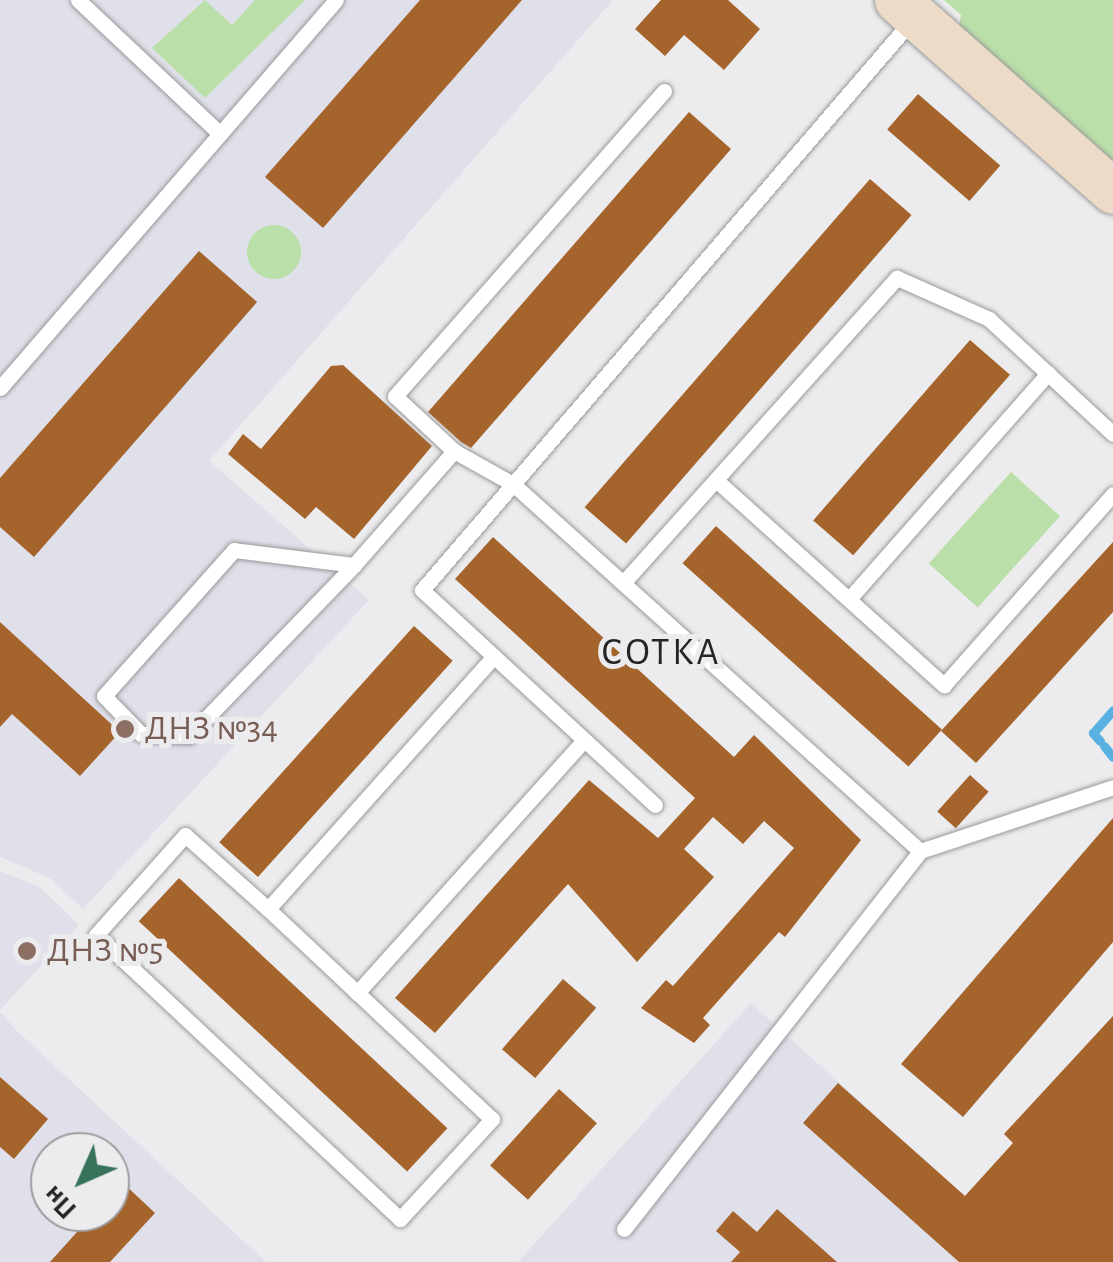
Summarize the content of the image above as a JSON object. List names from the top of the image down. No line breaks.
{"districts":["СОТКА"],"places":["ДНЗ №34","ДНЗ №5"],"north":"bottom left"}
